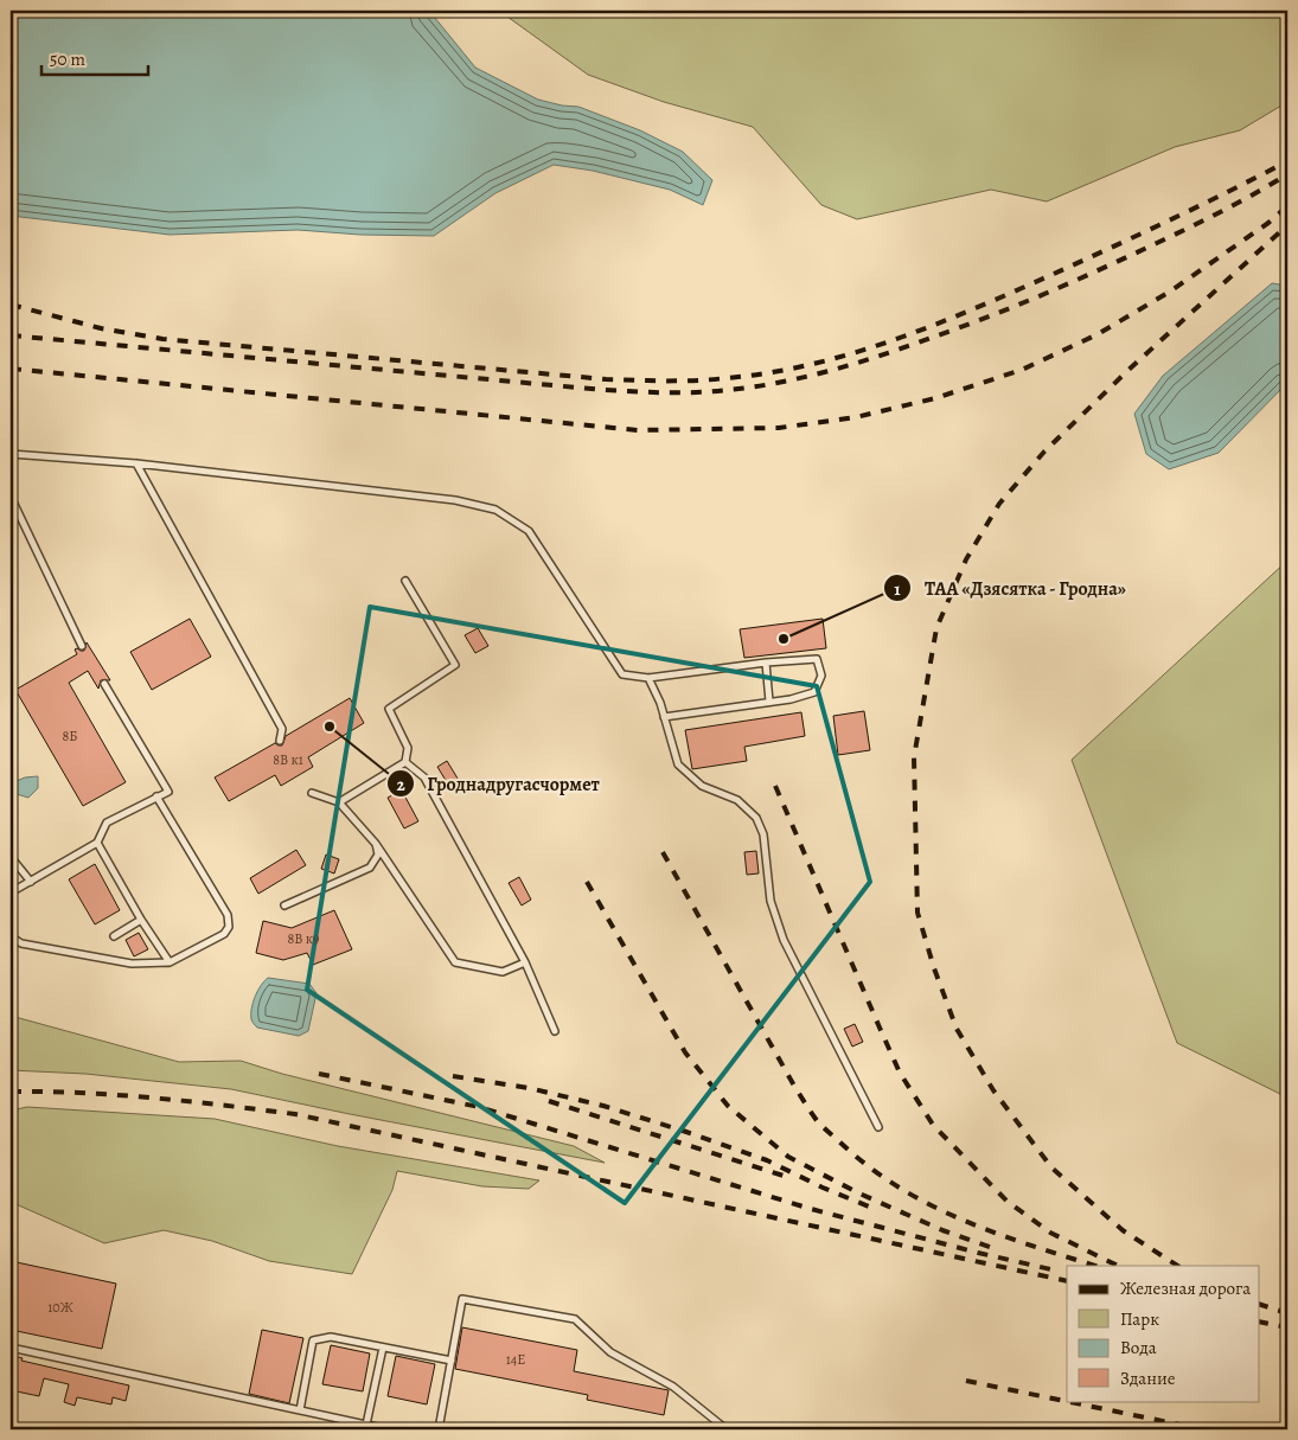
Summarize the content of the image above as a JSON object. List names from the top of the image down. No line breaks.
{"places":["ТАА «Дзясятка - Гродна»","Гроднадругасчормет"],"house_numbers":["8Б","8В к1","8В к9","10Ж","14Е"],"legend":["Железная дорога","Парк","Вода","Здание"],"scale_bar":"50 m"}
